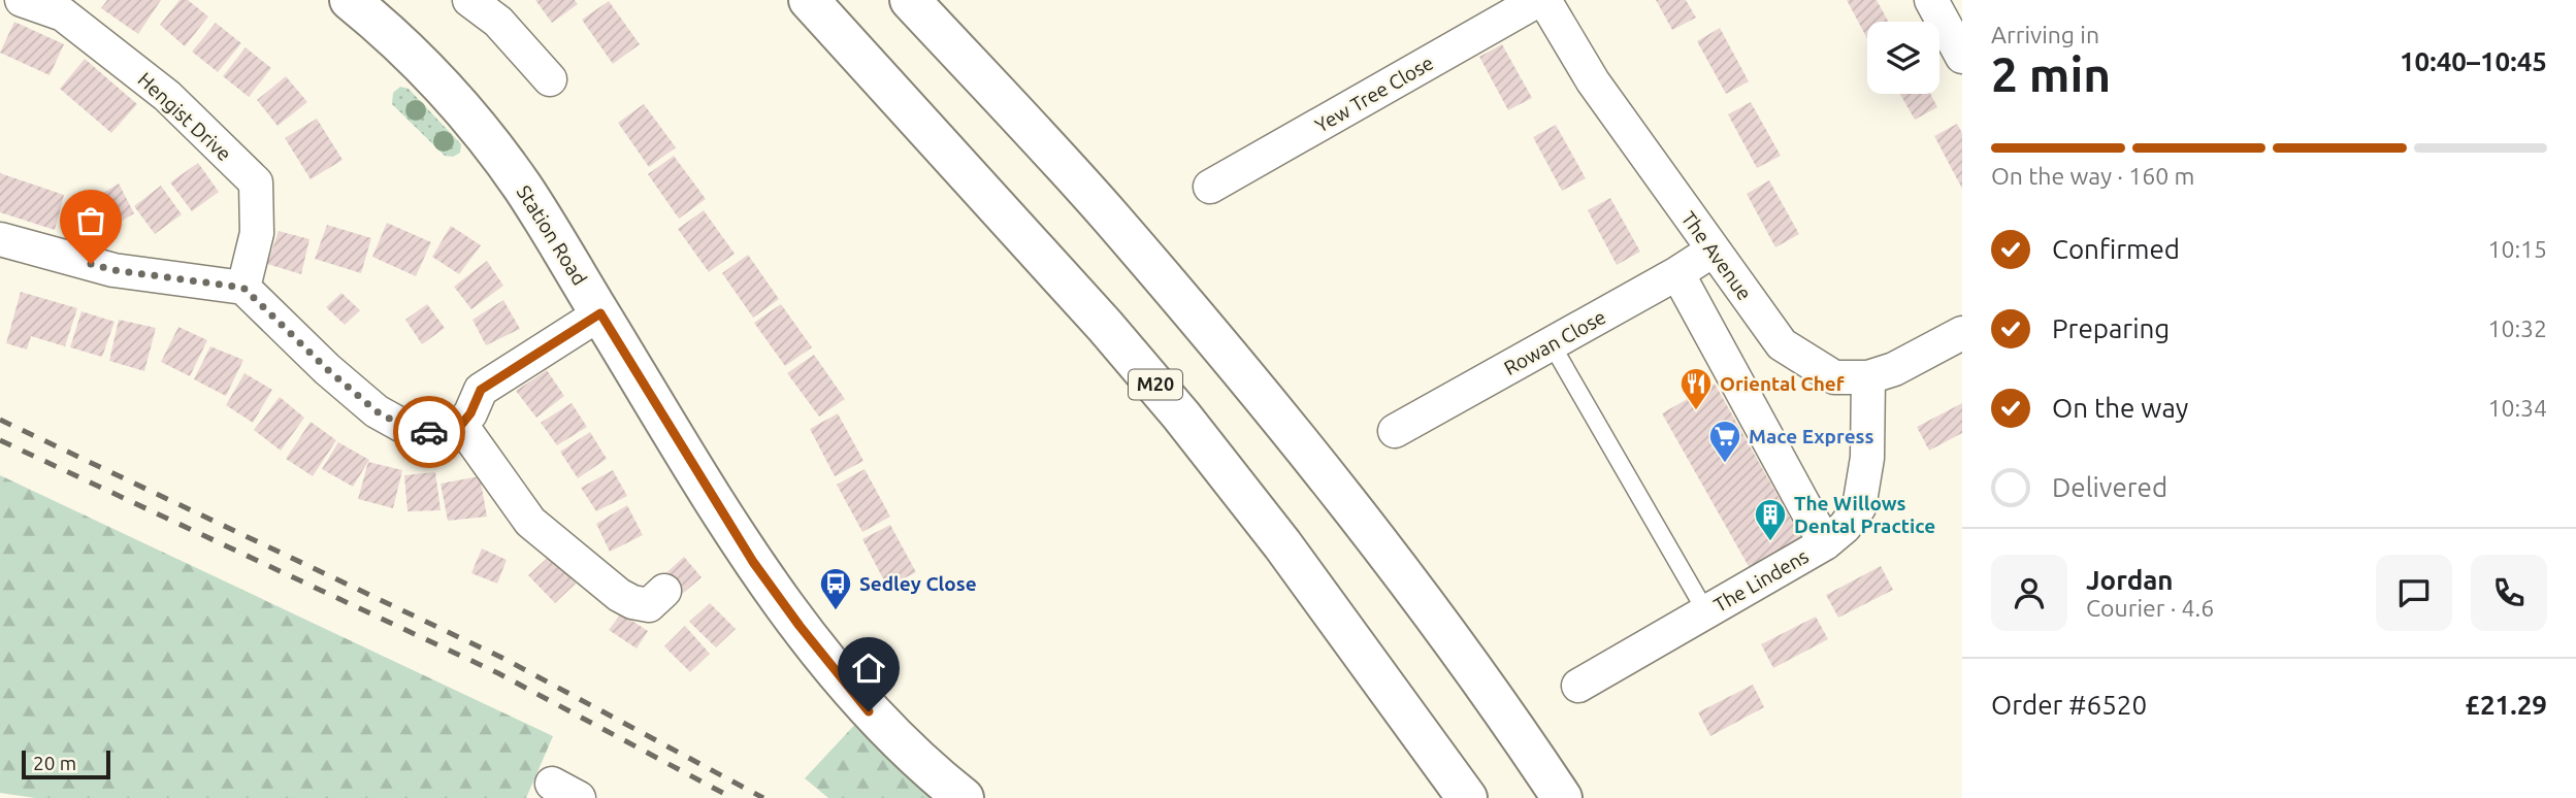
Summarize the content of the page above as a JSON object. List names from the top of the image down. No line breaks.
{"streets":{"main road":["Station Road","M20"],"street":["Yew Tree Close","Hengist Drive","The Avenue","Rowan Close","The Lindens"]},"crossings":[["Yew Tree Close","The Avenue"],["The Avenue","Rowan Close"],["The Avenue","The Lindens"]],"places":{"restaurant":["Oriental Chef"],"supermarket":["Mace Express"],"building":["The Willows Dental Practice"],"bus stop":["Sedley Close"]},"scale_bar":"20 m","page":{"heading":["2 min","Arriving in","10:40–10:45"],"panel":["Jordan","Courier · 4.6","Order #6520","£21.29"],"bar":"On the way · 160 m","list":[["Confirmed","10:15"],["Preparing","10:32"],["On the way","10:34"],"Delivered"],"scale":"20 m"}}
